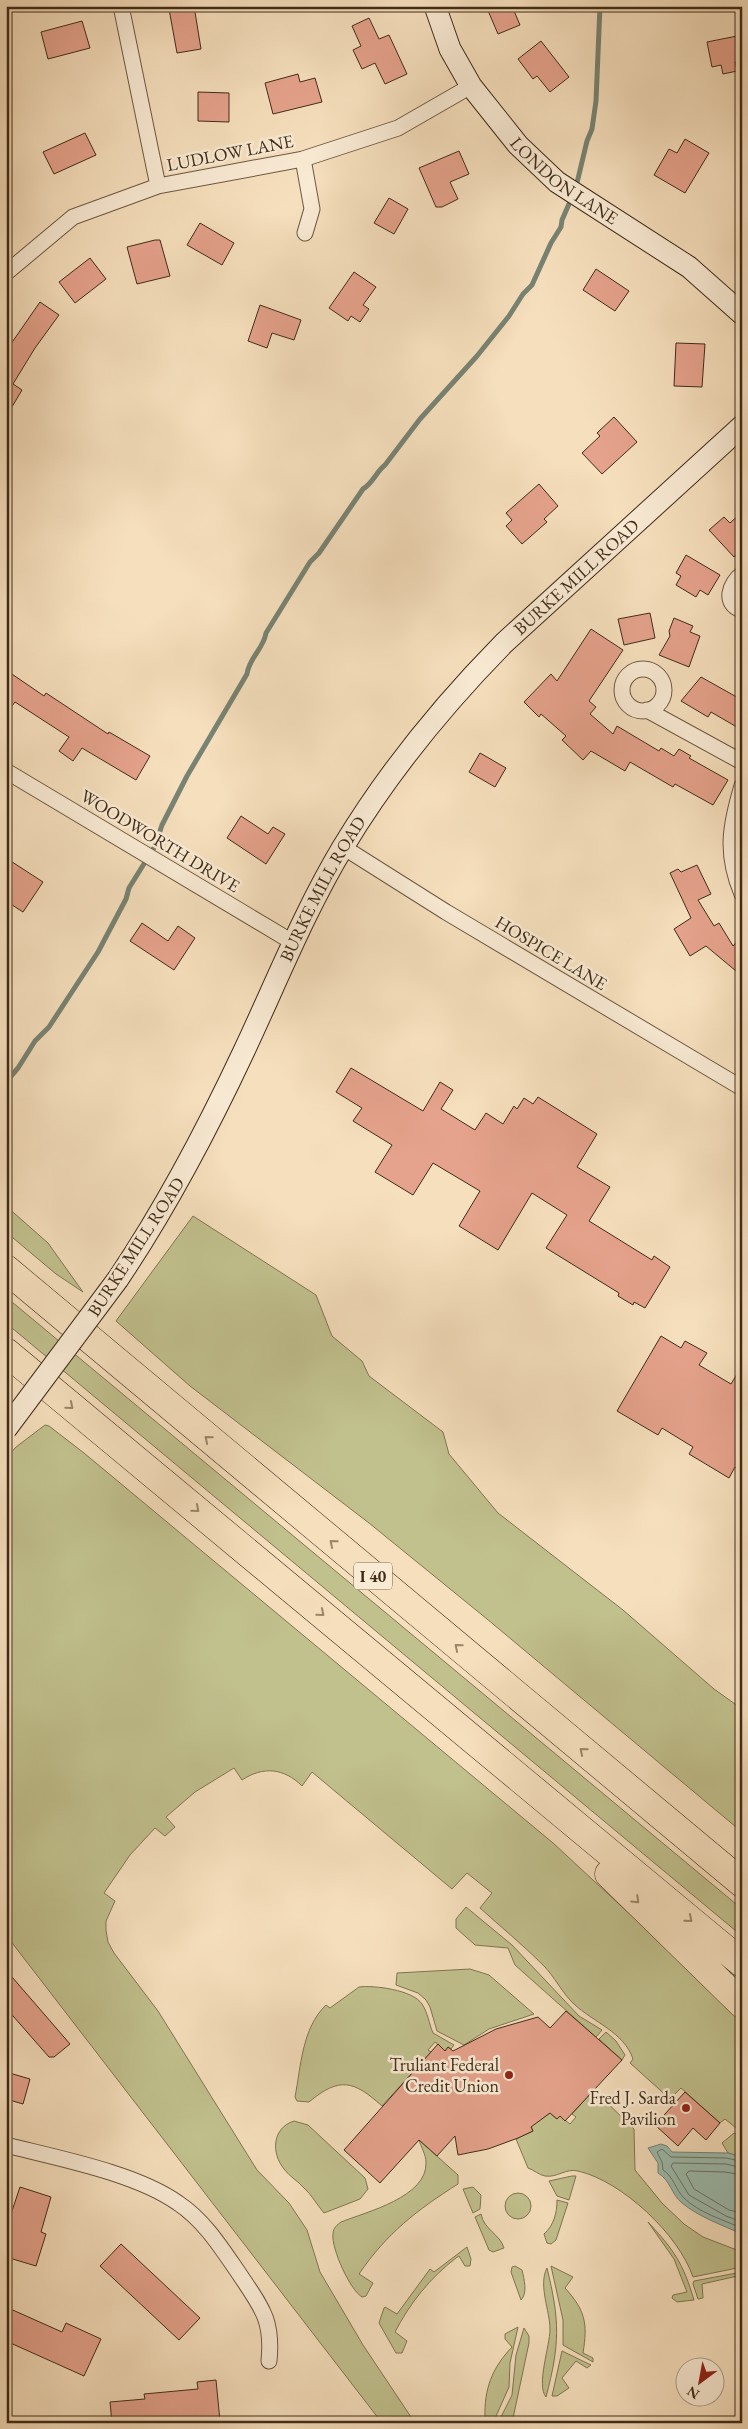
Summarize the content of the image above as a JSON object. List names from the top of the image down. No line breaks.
{"streets":{"highway":["I 40"],"street":["LUDLOW LANE","LONDON LANE","BURKE MILL ROAD","WOODWORTH DRIVE","HOSPICE LANE"]},"crossings":[["LUDLOW LANE","LONDON LANE"],["BURKE MILL ROAD","WOODWORTH DRIVE"],["BURKE MILL ROAD","HOSPICE LANE"]],"places":["Truliant Federal Credit Union","Fred J. Sarda Pavilion"],"north":"bottom left"}
